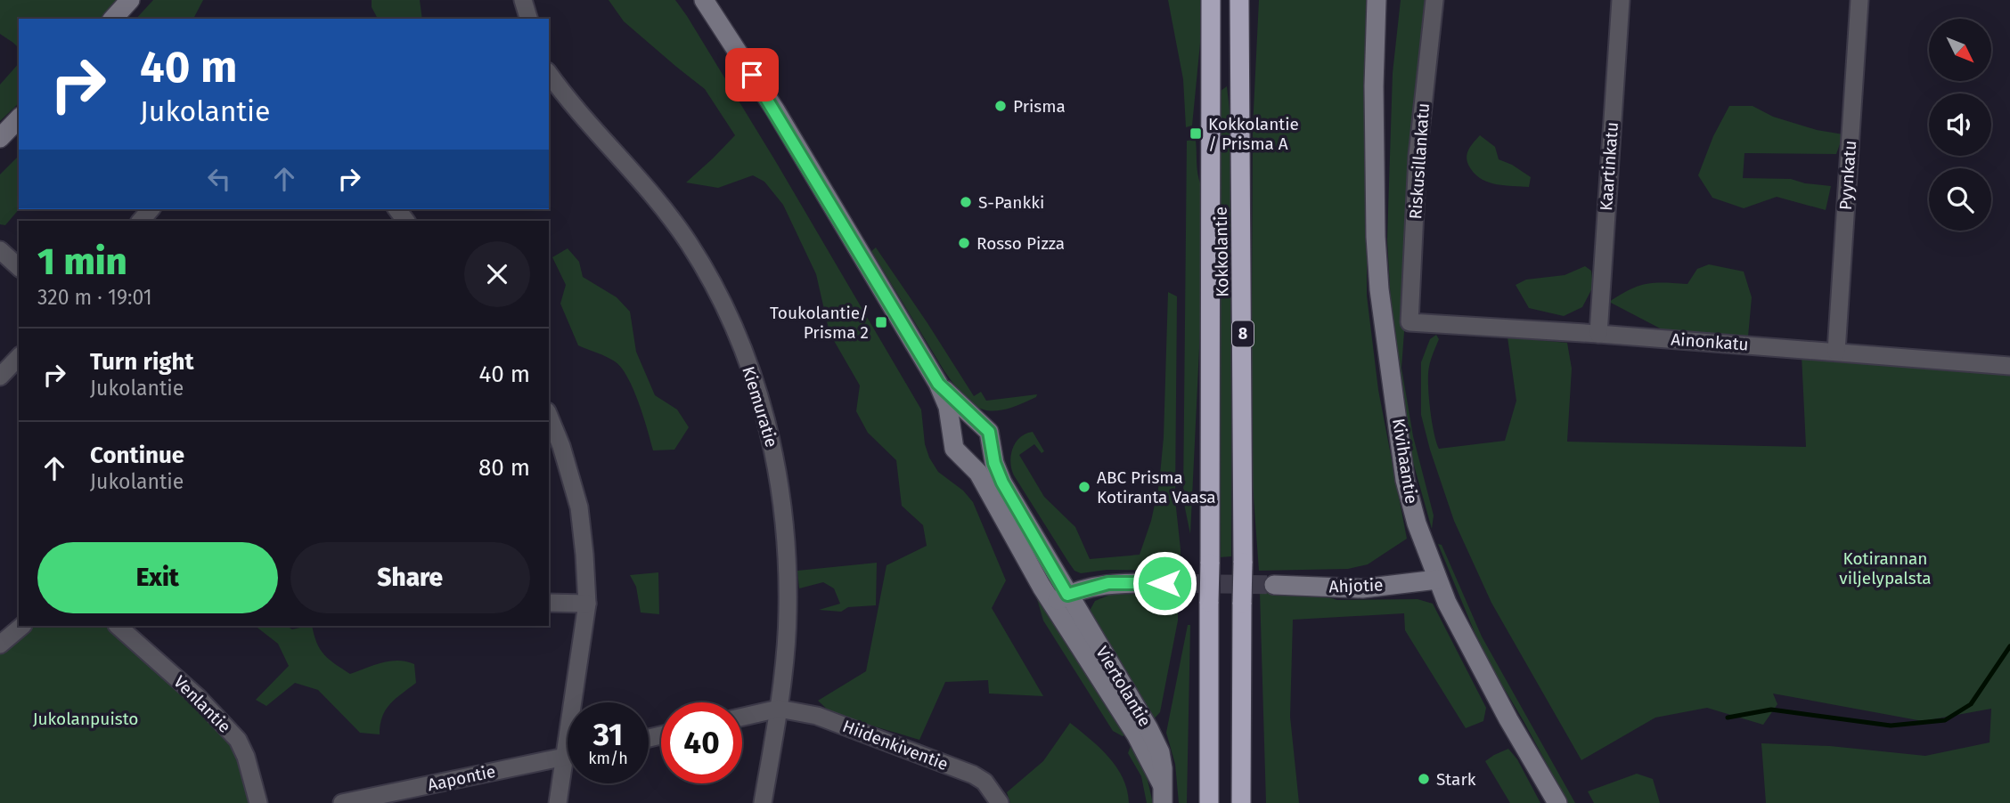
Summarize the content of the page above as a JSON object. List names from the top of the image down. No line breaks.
{"streets":{"highway":["Kokkolantie","8"],"street":["Riskusillankatu","Kaartinkatu","Pyynkatu","Ainonkatu","Kiemuratie","Kivihaantie","Ahjotie","Viertolantie","Venlantie","Hiidenkiventie","Aapontie"]},"crossings":[["Riskusillankatu","Ainonkatu"],["Kaartinkatu","Ainonkatu"],["Pyynkatu","Ainonkatu"],["Kiemuratie","Hiidenkiventie"],["Kivihaantie","Ahjotie"]],"parks":["Kotirannan viljelypalsta","Jukolanpuisto"],"places":{"other":["Prisma","S-Pankki","Rosso Pizza","ABC Prisma Kotiranta Vaasa","Stark"],"transit":["Kokkolantie / Prisma A","Toukolantie/ Prisma 2"]},"north":"bottom right","page":{"turn":["40 m","Jukolantie"],"heading":["1 min","320 m · 19:01"],"list":[{"name":"Turn right","note":"Jukolantie","value":"40 m"},{"name":"Continue","note":"Jukolantie","value":"80 m"}],"buttons":["Exit","Share"],"speed":"31 km/h","limit":"40"}}
